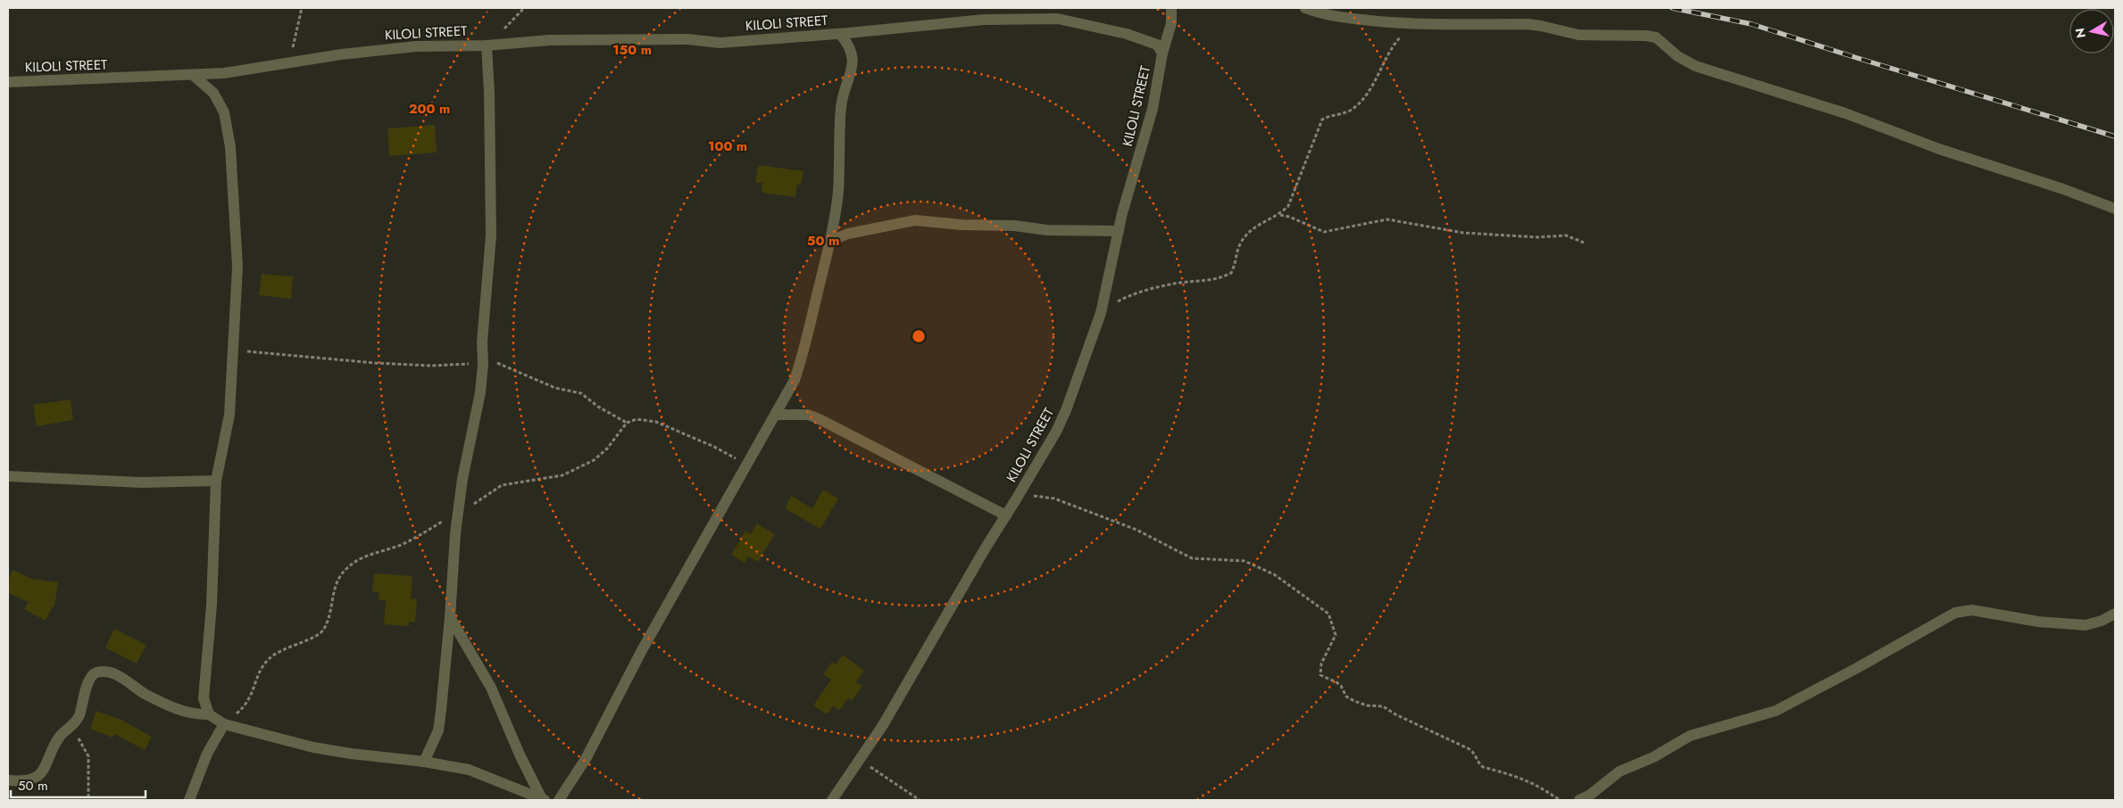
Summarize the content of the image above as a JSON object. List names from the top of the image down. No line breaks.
{"streets":{"street":["KILOLI STREET"]},"scale_bar":"50 m","north":"left","rings":["150 m","200 m","100 m","50 m"]}
